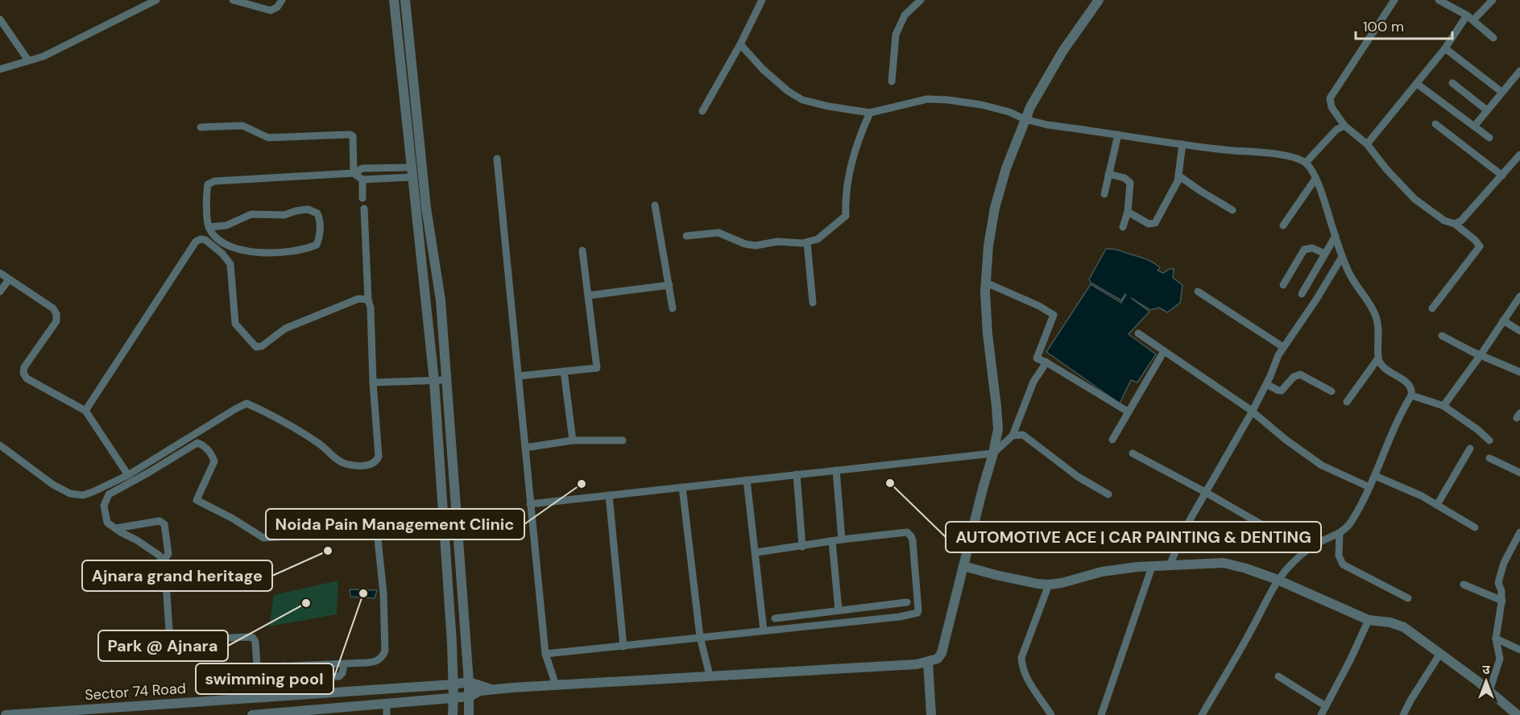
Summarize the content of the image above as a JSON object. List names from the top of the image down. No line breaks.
{"streets":{"street":["Sector 74 Road"]},"places":["AUTOMOTIVE ACE | CAR PAINTING & DENTING","Noida Pain Management Clinic","Ajnara grand heritage","swimming pool","Park @ Ajnara"],"scale_bar":"100 m","north":"top"}
